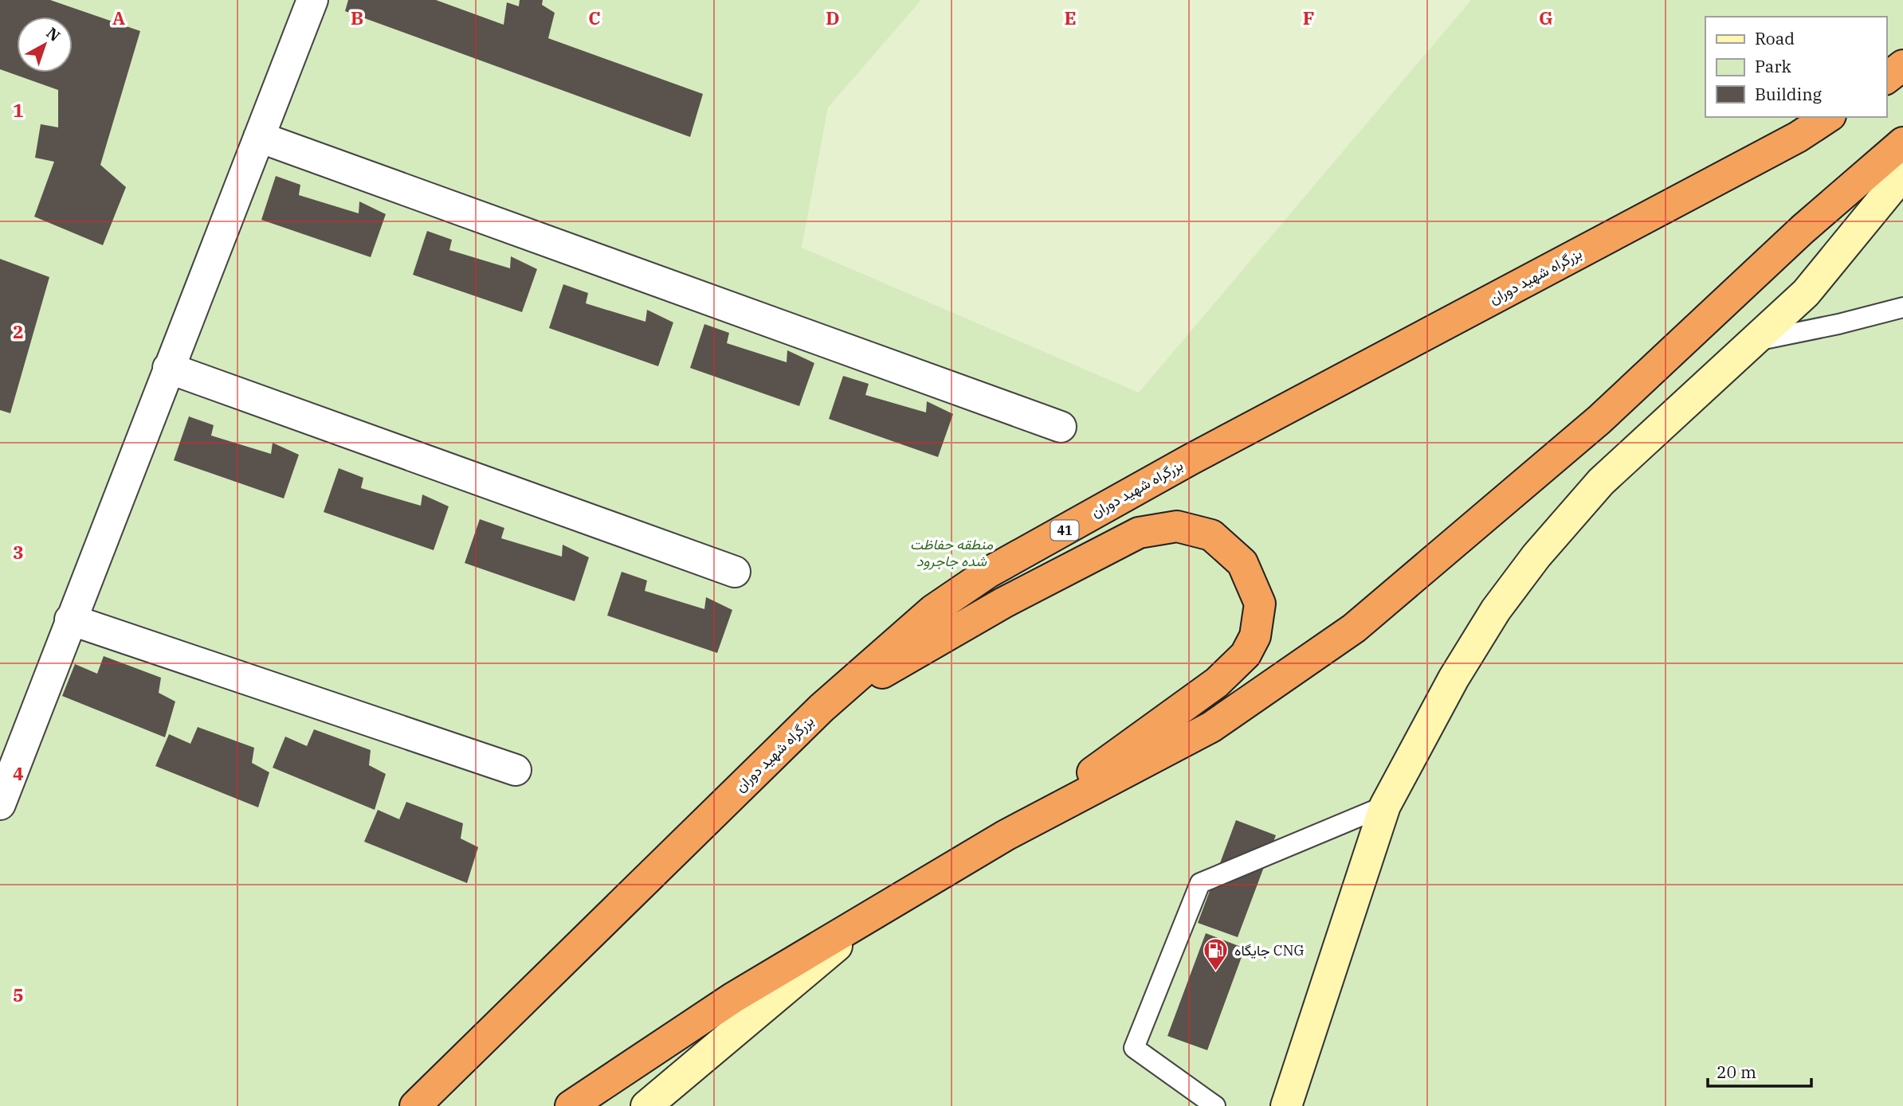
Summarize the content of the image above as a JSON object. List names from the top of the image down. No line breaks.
{"streets":{"highway":["بزرگراه شهید دوران","41"]},"parks":["منطقه حفاظت شده جاجرود"],"places":{"fuel station":["جایگاه CNG"]},"legend":["Road","Park","Building"],"scale_bar":"20 m","north":"top right","grid":{"columns":["A","B","C","D","E","F","G"],"rows":["1","2","3","4","5"]}}
